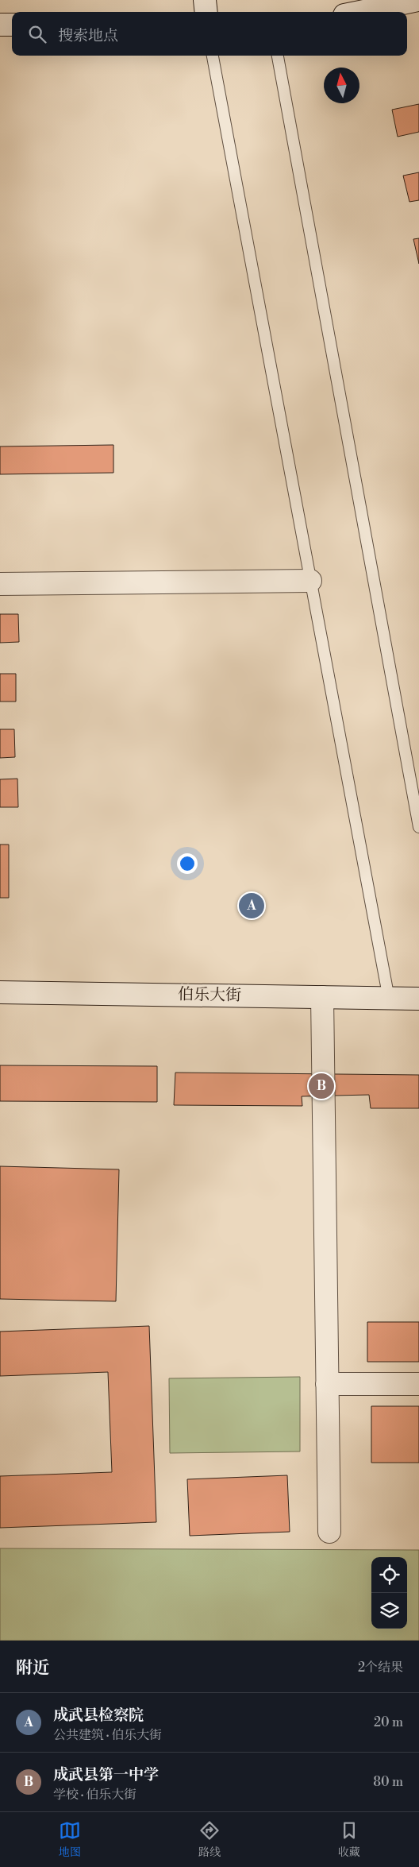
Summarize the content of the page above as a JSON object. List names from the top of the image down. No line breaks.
{"streets":{"street":["伯乐大街"]},"north":"top","page":{"search":"搜索地点","pins":["A","B"],"heading":["附近","2个结果"],"list":[{"mark":"A","name":"成武县检察院","note":"公共建筑 · 伯乐大街","value":"20 m"},{"mark":"B","name":"成武县第一中学","note":"学校 · 伯乐大街","value":"80 m"}],"nav":["地图","路线","收藏"]}}
